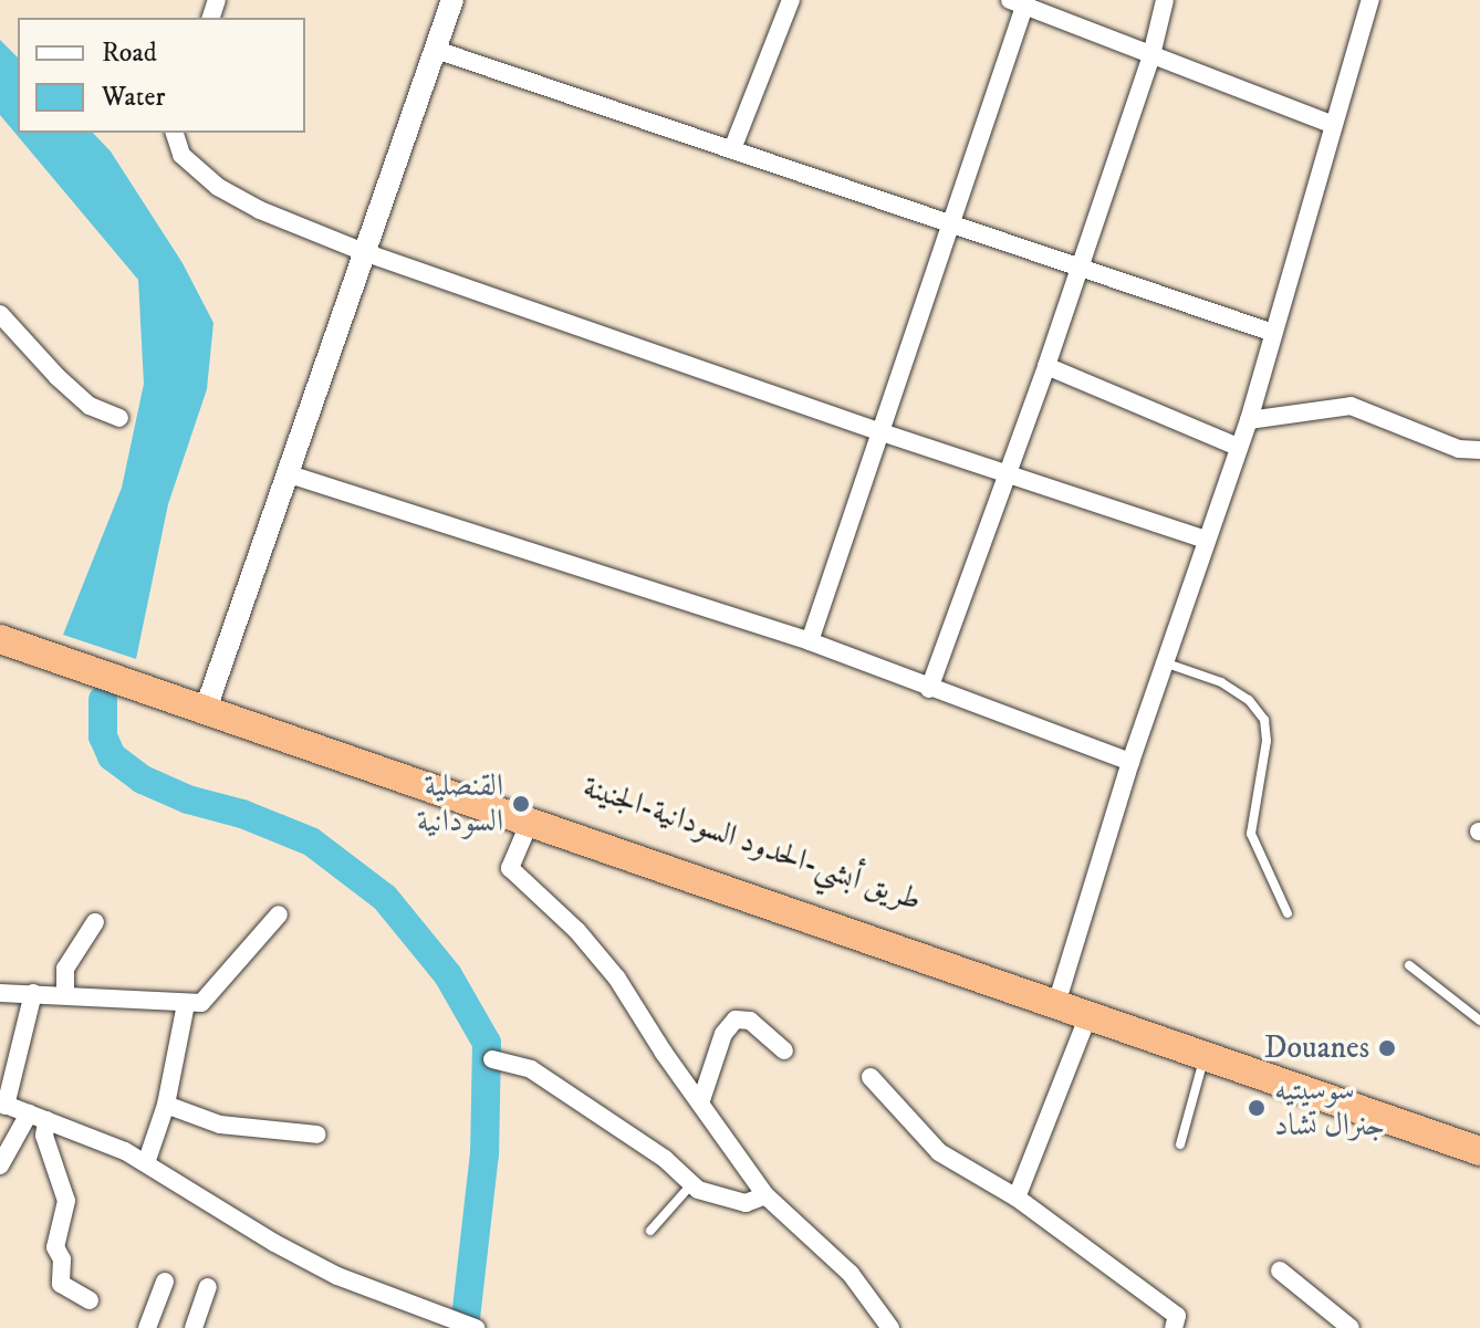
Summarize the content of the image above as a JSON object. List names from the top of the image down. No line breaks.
{"streets":{"highway":["طريق أبشي-الحدود السودانية-الجنينة"]},"places":["القنصلية السودانية","Douanes","سوسيتيه جنرال تشاد"],"legend":["Road","Water"]}
